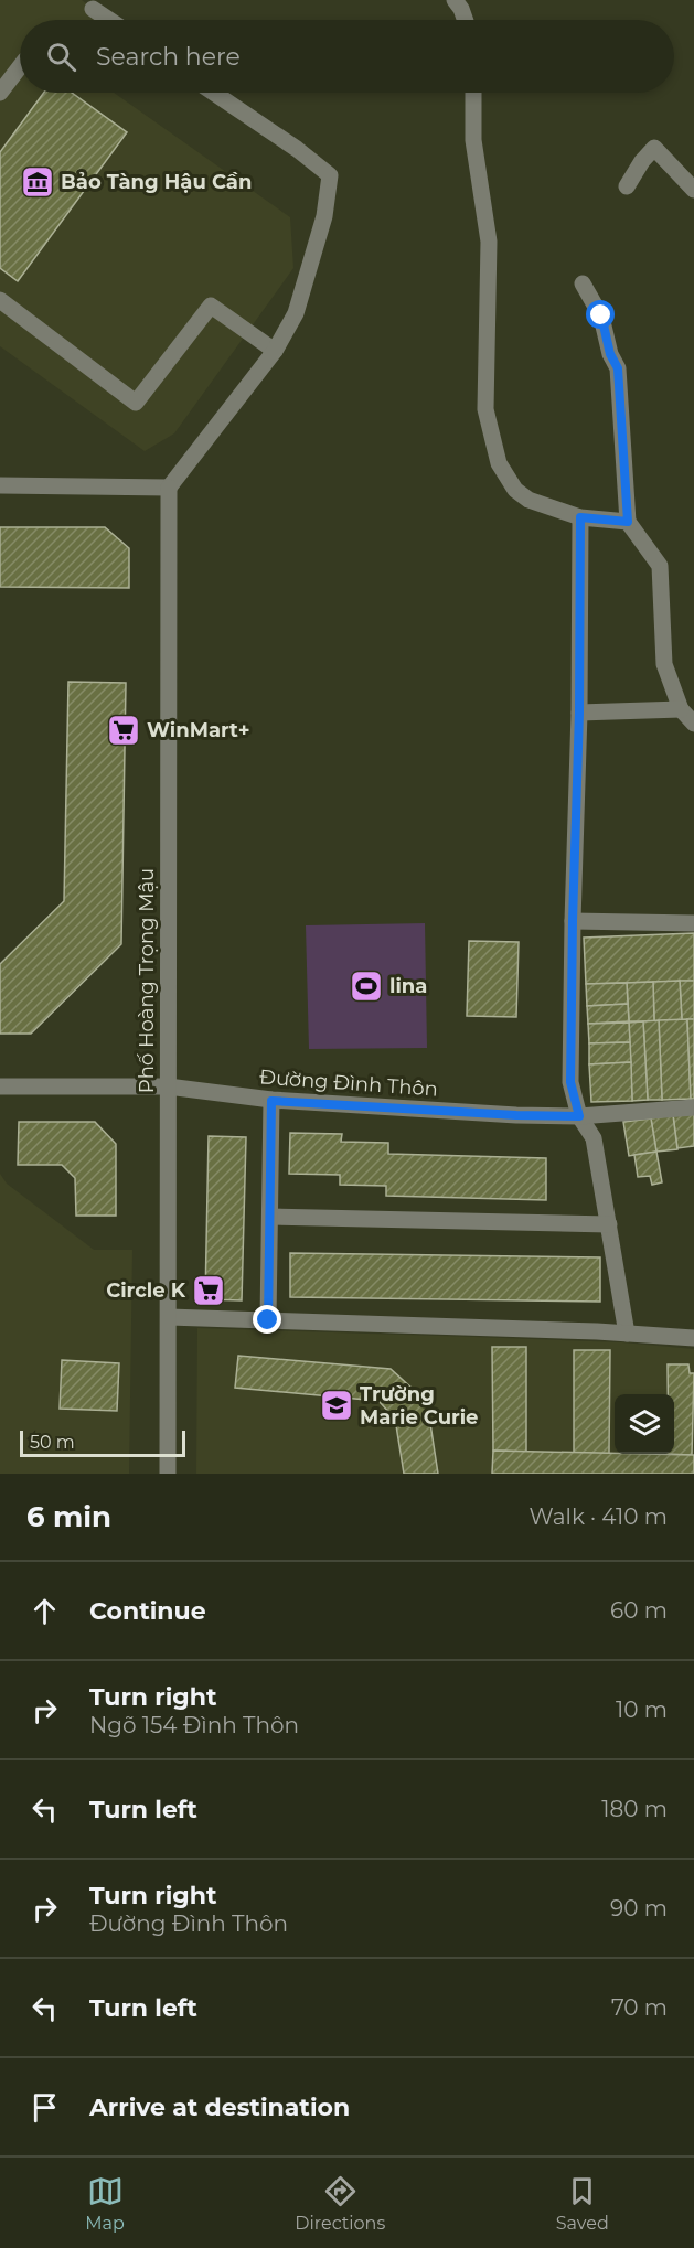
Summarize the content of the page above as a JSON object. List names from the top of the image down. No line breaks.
{"streets":{"street":["Phố Hoàng Trọng Mậu","Đường Đình Thôn"]},"crossings":[["Phố Hoàng Trọng Mậu","Đường Đình Thôn"]],"places":{"museum":["Bảo Tàng Hậu Cần"],"supermarket":["WinMart+","Circle K"],"sports":["lina"],"school or university":["Trường Marie Curie"]},"scale_bar":"50 m","page":{"search":"Search here","scale":"50 m","heading":["6 min","Walk · 410 m"],"list":[["Continue","60 m"],["Turn right","Ngõ 154 Đình Thôn","10 m"],["Turn left","180 m"],["Turn right","Đường Đình Thôn","90 m"],["Turn left","70 m"],"Arrive at destination"],"nav":["Map","Directions","Saved"]}}
